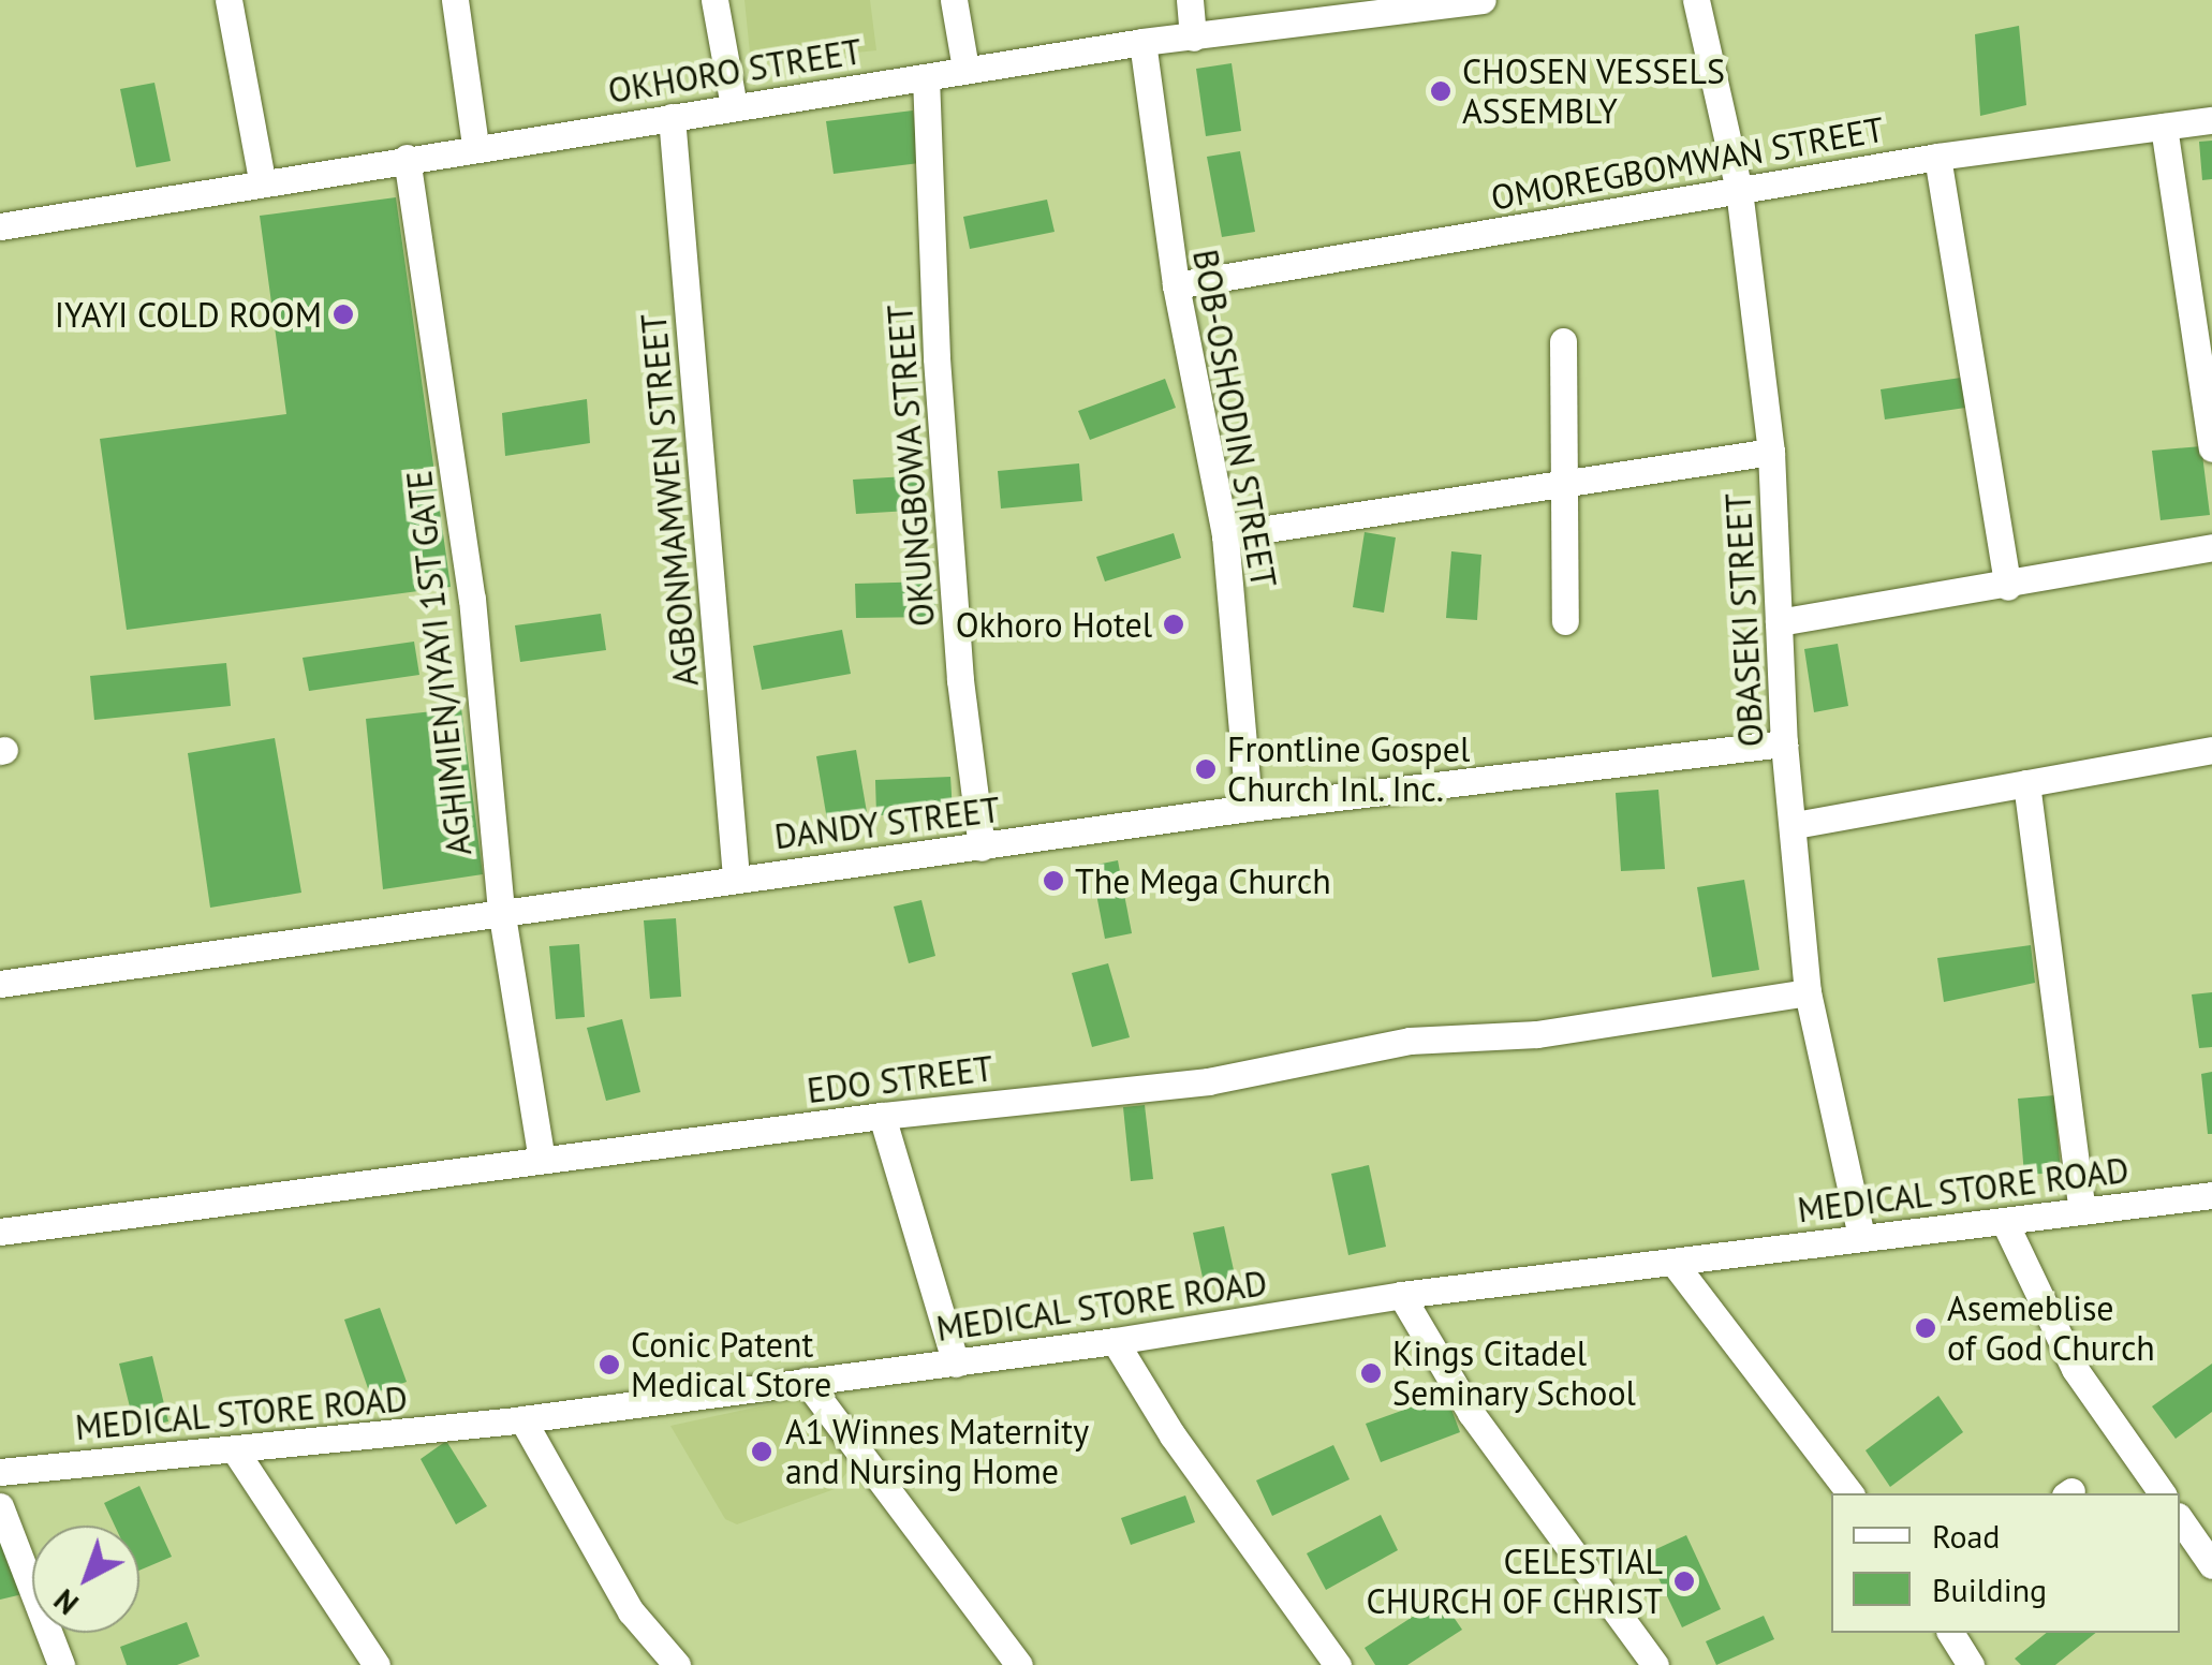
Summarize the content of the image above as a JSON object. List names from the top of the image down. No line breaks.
{"streets":{"street":["OKHORO STREET","OMOREGBOMWAN STREET","BOB-OSHODIN STREET","OKUNGBOWA STREET","AGBONMAMWEN STREET","OBASEKI STREET","AGHIMIEN/IYAYI 1ST GATE","DANDY STREET","EDO STREET","MEDICAL STORE ROAD"]},"crossings":[["OKHORO STREET","BOB-OSHODIN STREET"],["OKHORO STREET","OKUNGBOWA STREET"],["OKHORO STREET","AGBONMAMWEN STREET"],["OKHORO STREET","AGHIMIEN/IYAYI 1ST GATE"],["OMOREGBOMWAN STREET","BOB-OSHODIN STREET"],["OMOREGBOMWAN STREET","OBASEKI STREET"],["BOB-OSHODIN STREET","DANDY STREET"],["OKUNGBOWA STREET","DANDY STREET"],["AGBONMAMWEN STREET","DANDY STREET"],["OBASEKI STREET","DANDY STREET"],["OBASEKI STREET","EDO STREET"],["OBASEKI STREET","MEDICAL STORE ROAD"],["AGHIMIEN/IYAYI 1ST GATE","DANDY STREET"],["AGHIMIEN/IYAYI 1ST GATE","EDO STREET"]],"places":["CHOSEN VESSELS ASSEMBLY","IYAYI COLD ROOM","Okhoro Hotel","Frontline Gospel Church Inl. Inc.","The Mega Church","Asemeblise of God Church","Conic Patent Medical Store","Kings Citadel Seminary School","A1 Winnes Maternity and Nursing Home","CELESTIAL CHURCH OF CHRIST"],"legend":["Road","Building"],"north":"bottom left"}
